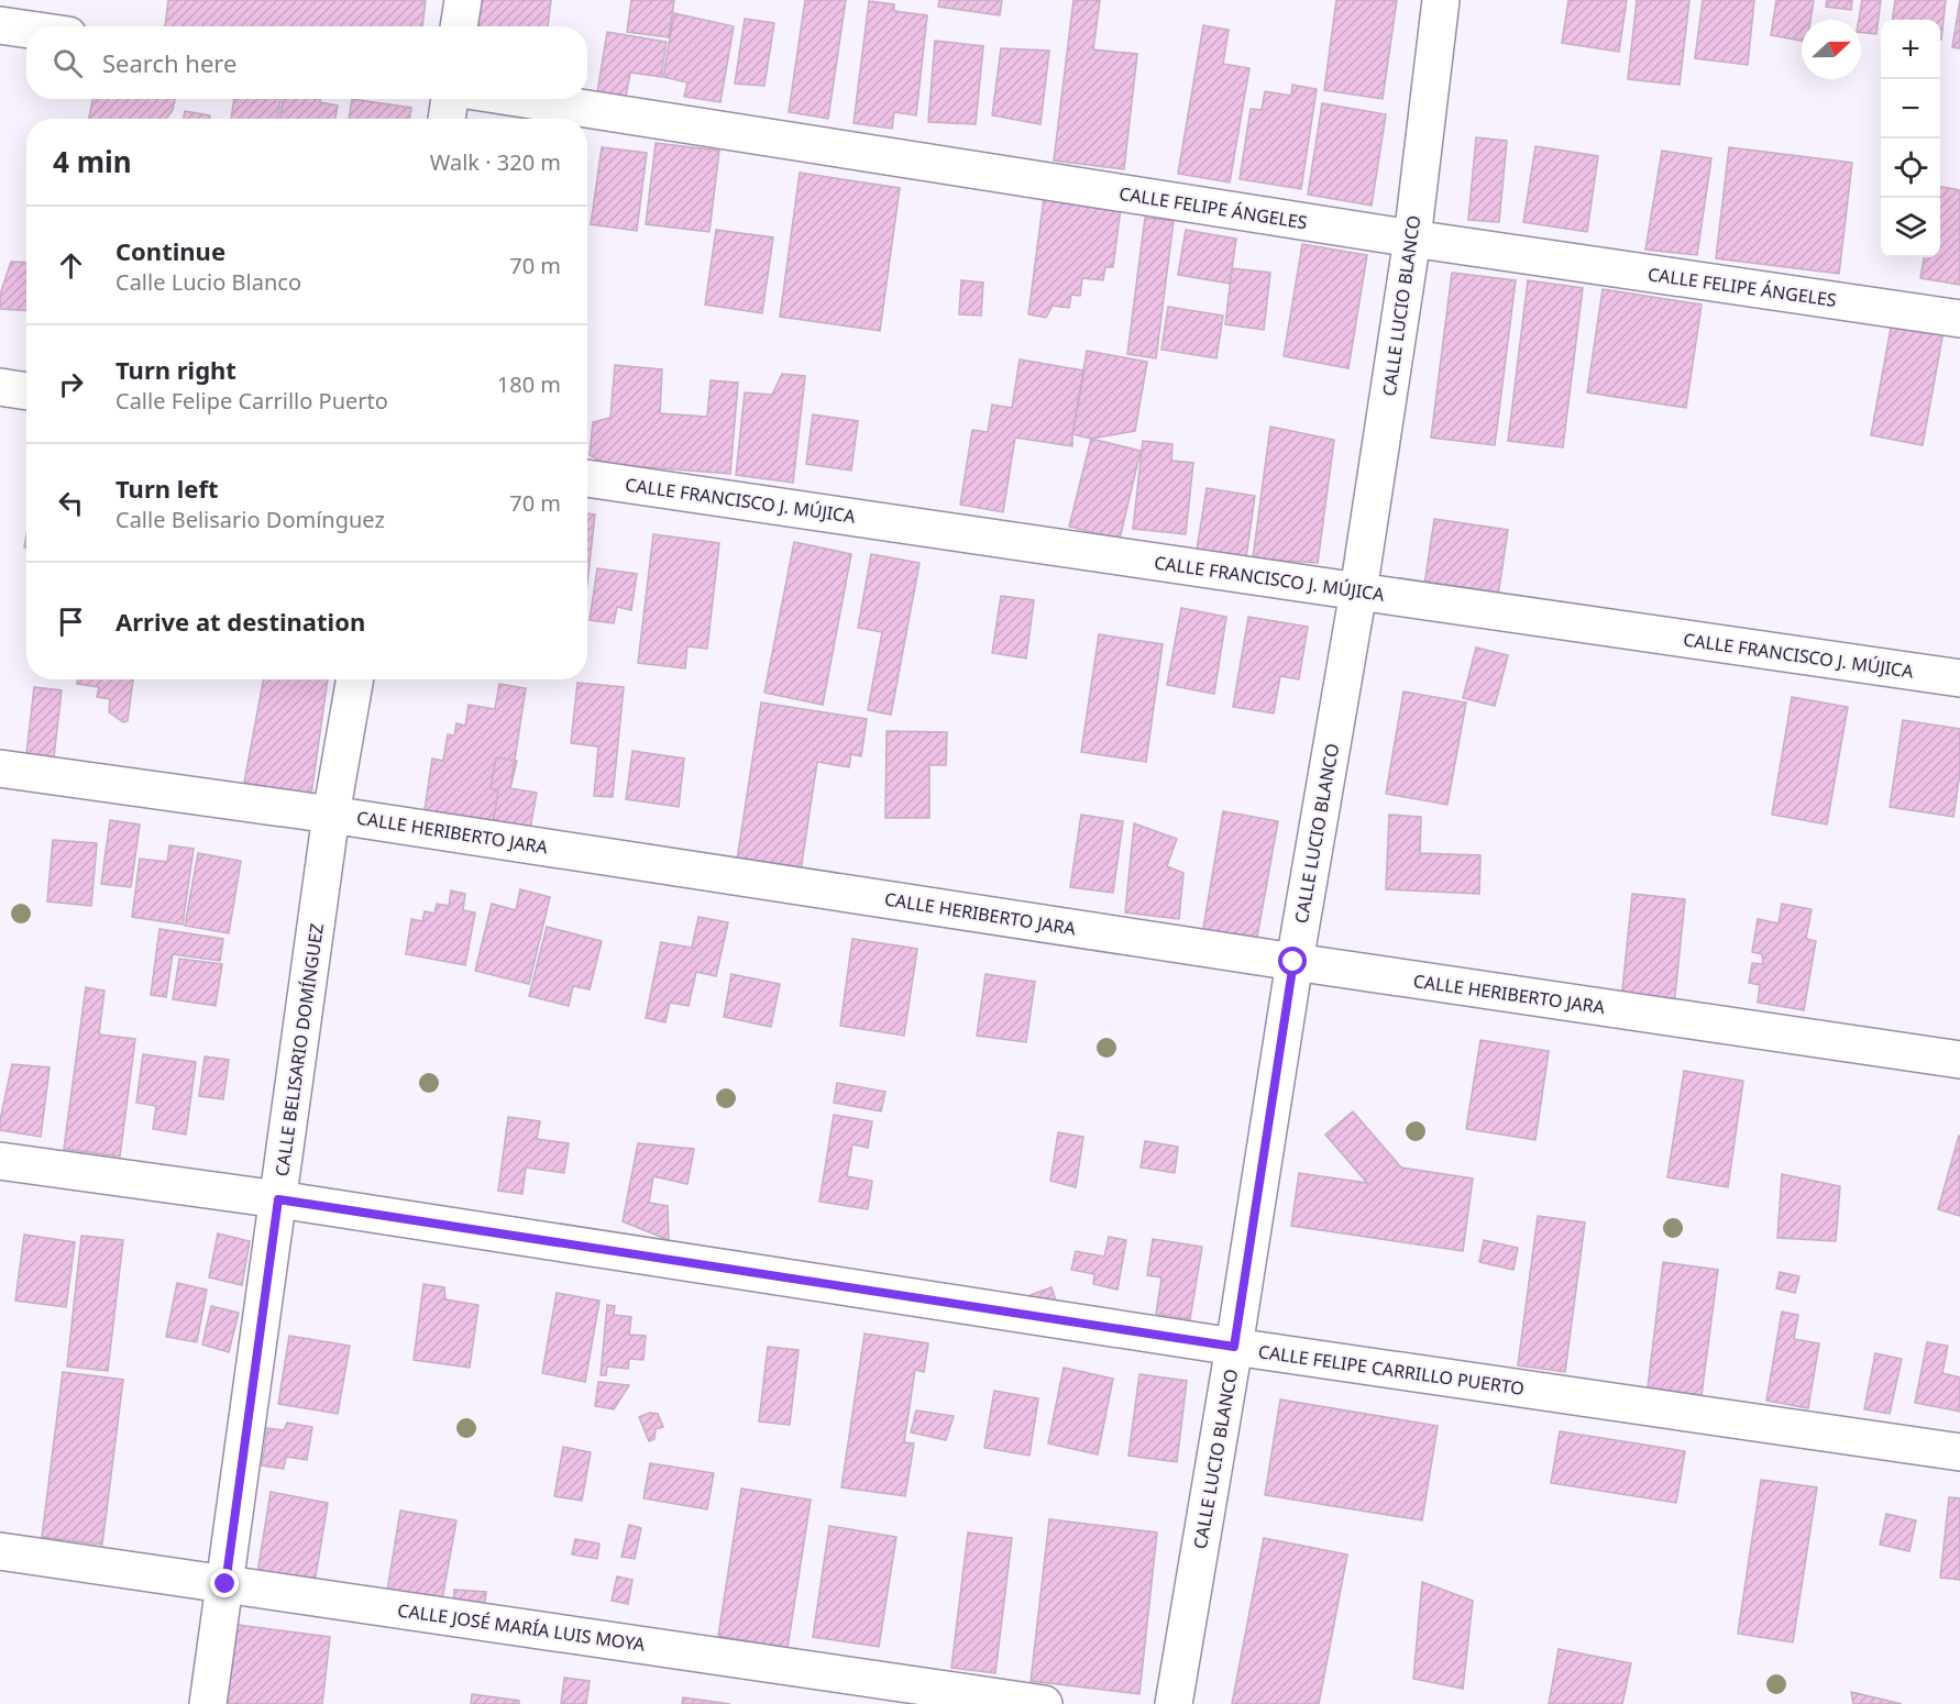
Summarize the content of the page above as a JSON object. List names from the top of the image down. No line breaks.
{"streets":{"street":["CALLE FELIPE ÁNGELES","CALLE LUCIO BLANCO","CALLE FRANCISCO J. MÚJICA","CALLE HERIBERTO JARA","CALLE BELISARIO DOMÍNGUEZ","CALLE FELIPE CARRILLO PUERTO","CALLE JOSÉ MARÍA LUIS MOYA"]},"crossings":[["CALLE FELIPE ÁNGELES","CALLE LUCIO BLANCO"],["CALLE LUCIO BLANCO","CALLE FRANCISCO J. MÚJICA"],["CALLE LUCIO BLANCO","CALLE HERIBERTO JARA"],["CALLE LUCIO BLANCO","CALLE FELIPE CARRILLO PUERTO"],["CALLE HERIBERTO JARA","CALLE BELISARIO DOMÍNGUEZ"],["CALLE BELISARIO DOMÍNGUEZ","CALLE FELIPE CARRILLO PUERTO"],["CALLE BELISARIO DOMÍNGUEZ","CALLE JOSÉ MARÍA LUIS MOYA"]],"north":"right","page":{"map_buttons":["+","−"],"search":"Search here","heading":["4 min","Walk · 320 m"],"list":[["Continue","Calle Lucio Blanco","70 m"],["Turn right","Calle Felipe Carrillo Puerto","180 m"],["Turn left","Calle Belisario Domínguez","70 m"],"Arrive at destination"]}}
